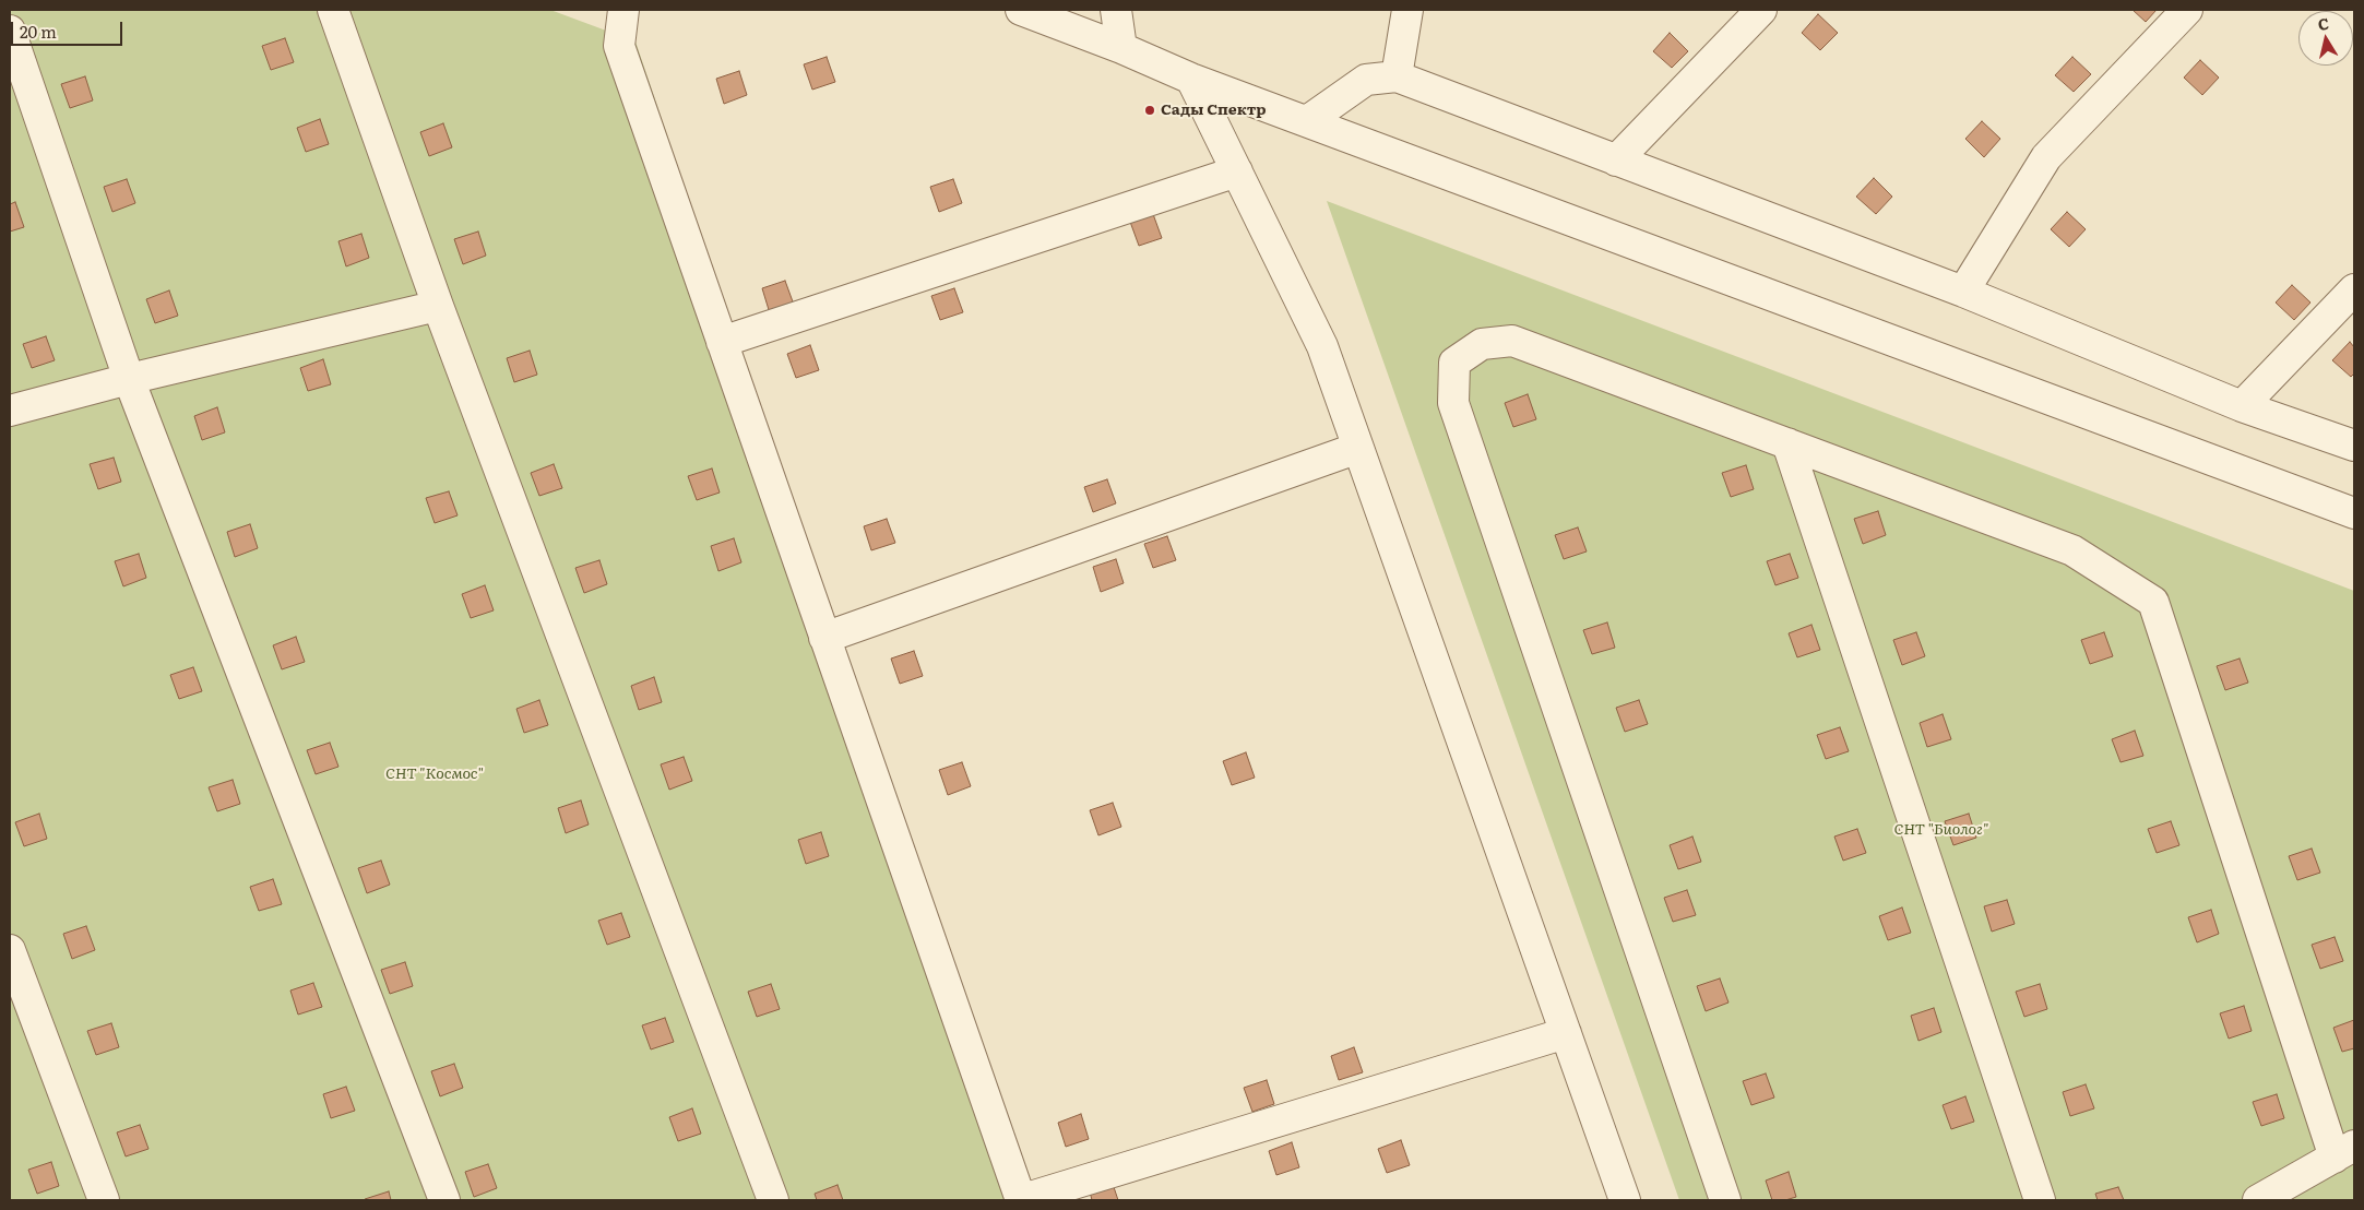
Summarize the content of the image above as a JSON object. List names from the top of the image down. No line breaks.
{"parks":["СНТ \"Космос\"","СНТ \"Биолог\""],"places":["Сады Спектр"],"scale_bar":"20 m","north":"top"}
